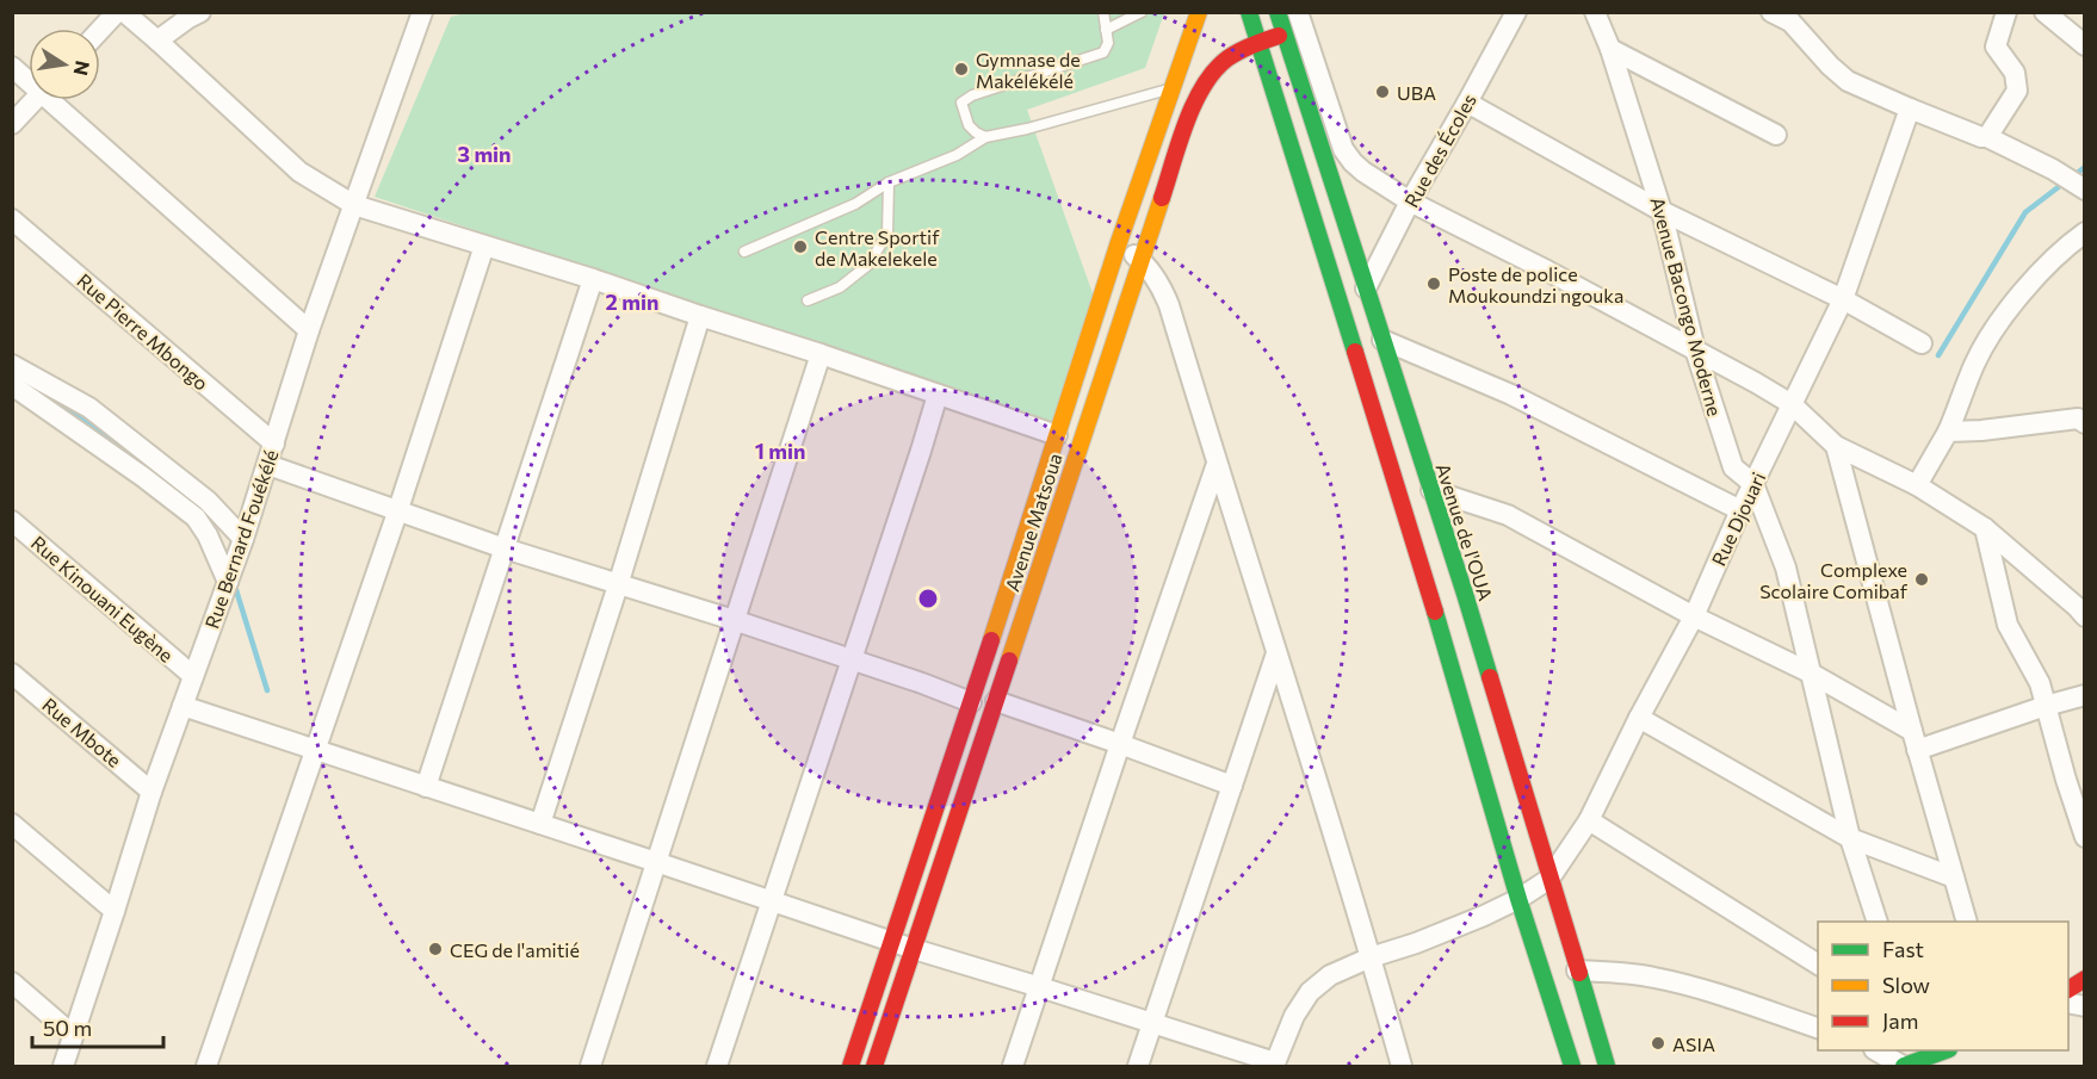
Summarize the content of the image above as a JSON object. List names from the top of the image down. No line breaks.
{"streets":{"street":["Rue des Écoles","Avenue Bacongo Moderne","Rue Pierre Mbongo","Rue Djouari","Avenue Matsoua","Avenue de l'OUA","Rue Bernard Fouékélé","Rue Kinouani Eugène","Rue Mbote"]},"crossings":[["Rue des Écoles","Avenue de l'OUA"],["Avenue Bacongo Moderne","Rue Djouari"],["Rue Pierre Mbongo","Rue Bernard Fouékélé"],["Rue Djouari","Avenue de l'OUA"],["Avenue Matsoua","Avenue de l'OUA"],["Rue Bernard Fouékélé","Rue Kinouani Eugène"],["Rue Bernard Fouékélé","Rue Mbote"]],"places":["Gymnase de Makélékélé","UBA","Centre Sportif de Makelekele","Poste de police Moukoundzi ngouka","Complexe Scolaire Comibaf","CEG de l'amitié","ASIA"],"legend":["Fast","Slow","Jam"],"scale_bar":"50 m","north":"right","rings":["3 min","2 min","1 min"]}
